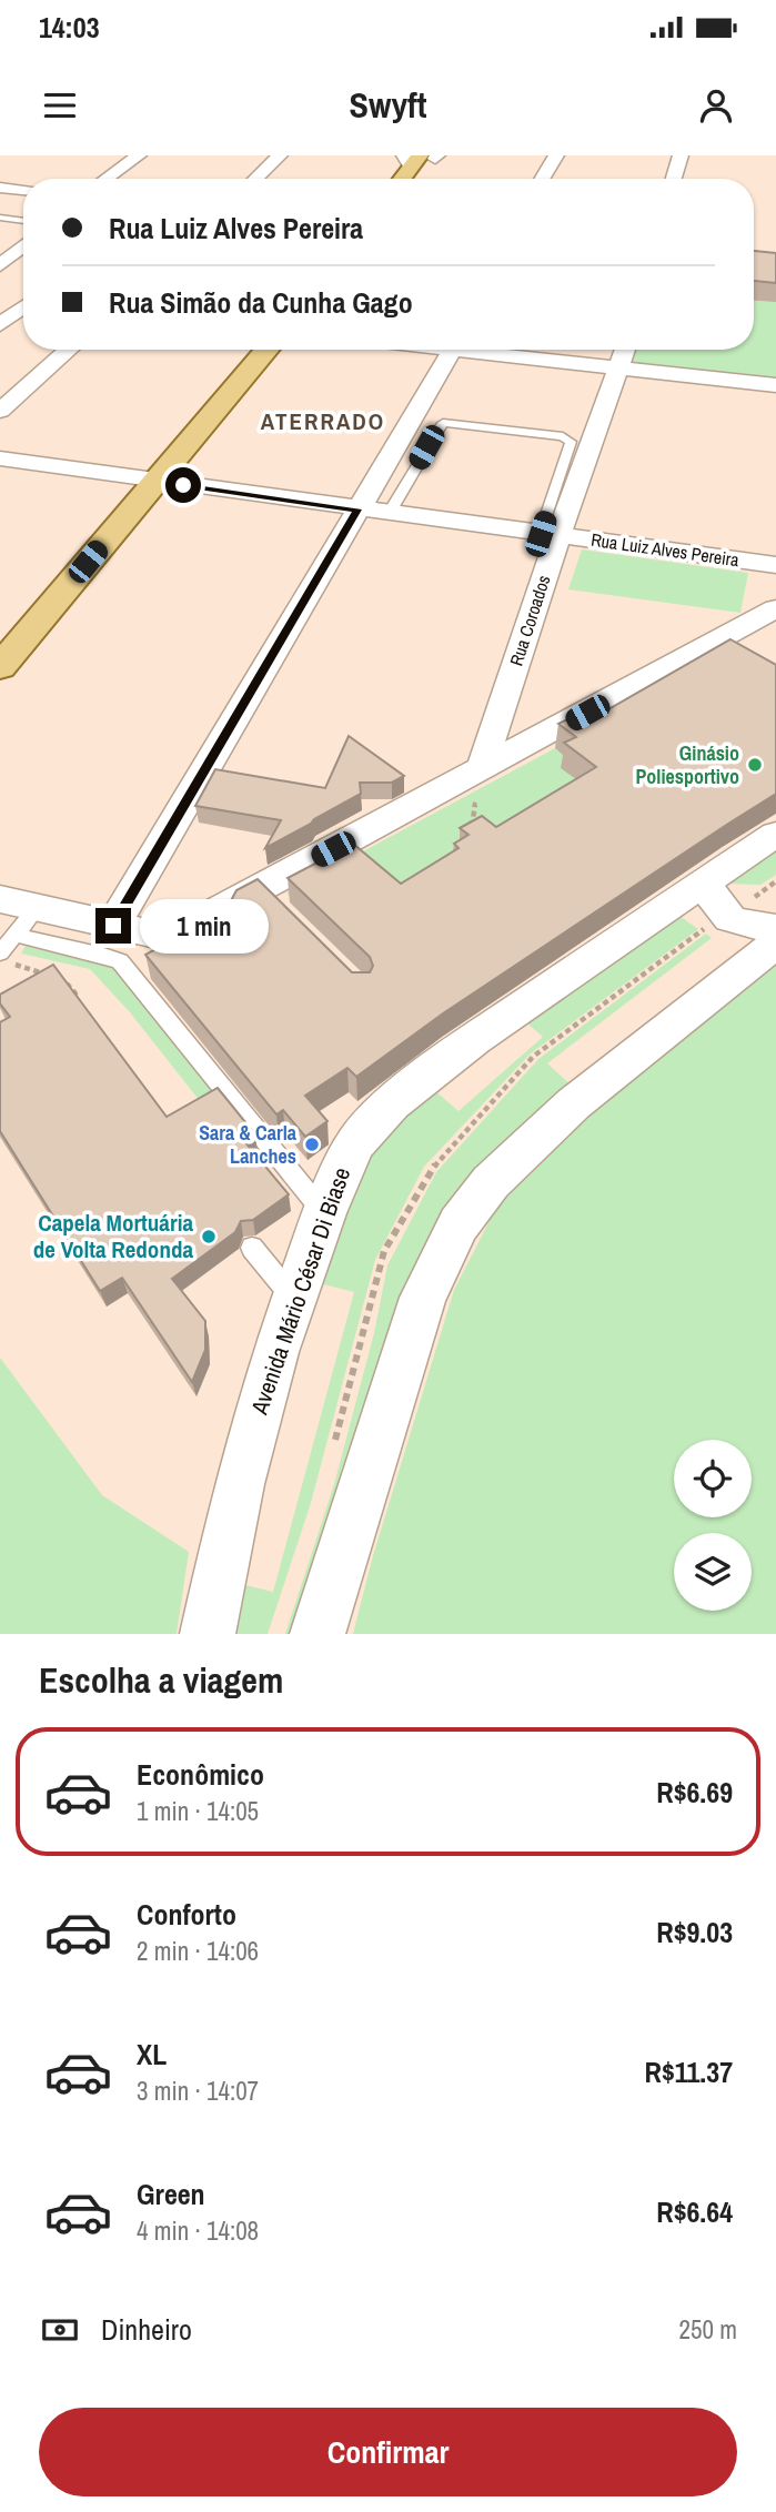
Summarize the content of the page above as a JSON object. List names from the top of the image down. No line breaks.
{"streets":{"street":["Rua Luiz Alves Pereira","Rua Coroados","Avenida Mário César Di Biase"]},"crossings":[["Rua Luiz Alves Pereira","Rua Coroados"]],"districts":["ATERRADO"],"places":["Ginásio Poliesportivo","Sara & Carla Lanches","Capela Mortuária de Volta Redonda"],"page":{"status":"14:03","header":"Swyft","banner":["Rua Luiz Alves Pereira","Rua Simão da Cunha Gago"],"bubble":"1 min","heading":"Escolha a viagem","list":[{"name":"Econômico","note":"1 min · 14:05","value":"R$6.69"},{"name":"Conforto","note":"2 min · 14:06","value":"R$9.03"},{"name":"XL","note":"3 min · 14:07","value":"R$11.37"},{"name":"Green","note":"4 min · 14:08","value":"R$6.64"}],"pay":["Dinheiro","250 m"],"buttons":"Confirmar"}}
